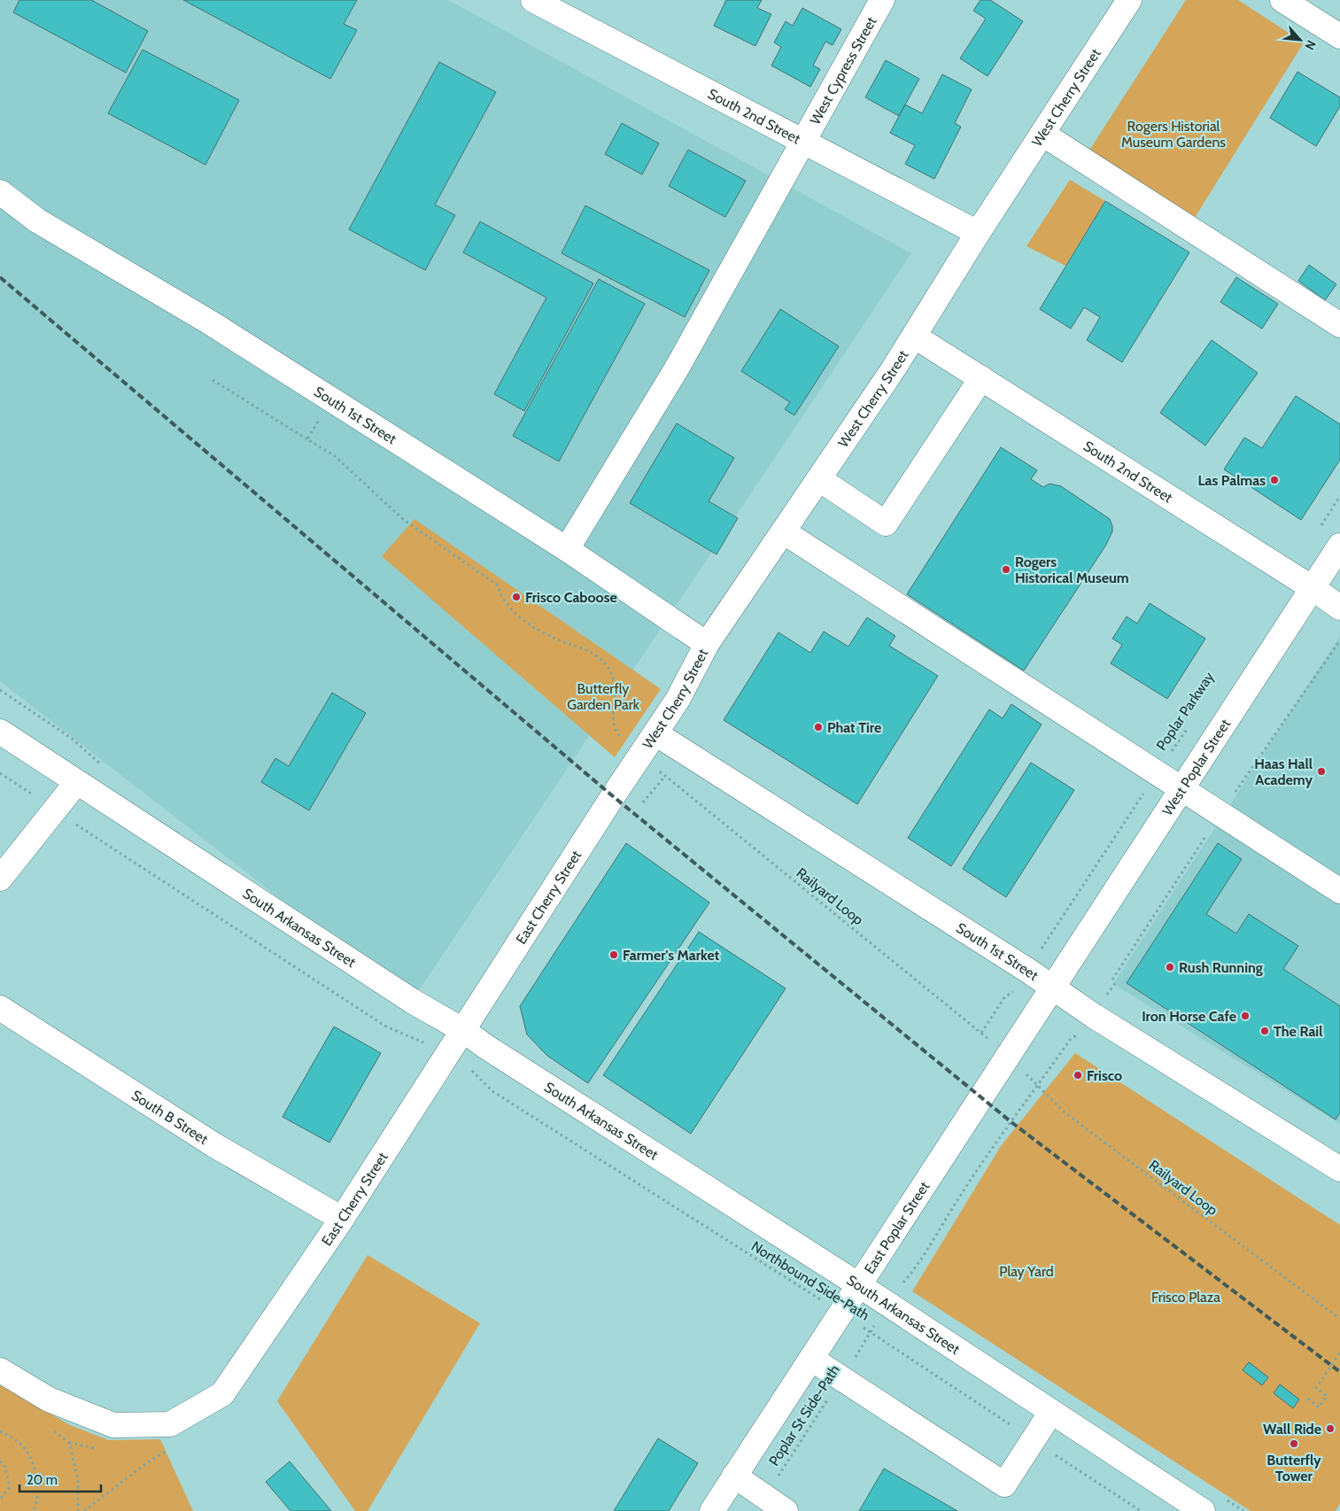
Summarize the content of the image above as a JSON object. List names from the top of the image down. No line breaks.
{"streets":{"street":["West Cypress Street","West Cherry Street","South 2nd Street","South 1st Street","West Poplar Street","East Cherry Street","South Arkansas Street","South B Street","East Poplar Street"],"path":["Poplar Parkway","Railyard Loop","Northbound Side-Path","Poplar St Side-Path"]},"crossings":[["West Cypress Street","South 2nd Street"],["West Cypress Street","South 1st Street"],["West Cherry Street","South 2nd Street"],["West Cherry Street","South 1st Street"],["West Cherry Street","East Cherry Street"],["South 2nd Street","West Poplar Street"],["South 1st Street","West Poplar Street"],["South 1st Street","East Poplar Street"],["West Poplar Street","East Poplar Street"],["East Cherry Street","South Arkansas Street"],["East Cherry Street","South B Street"],["South Arkansas Street","East Poplar Street"],["East Poplar Street","Northbound Side-Path"],["Northbound Side-Path","Poplar St Side-Path"]],"parks":["Rogers Historial Museum Gardens","Butterfly Garden Park","Play Yard","Frisco Plaza"],"places":["Las Palmas","Rogers Historical Museum","Frisco Caboose","Phat Tire","Haas Hall Academy","Farmer's Market","Rush Running","Iron Horse Cafe","The Rail","Frisco","Wall Ride","Butterfly Tower"],"scale_bar":"20 m","north":"bottom right"}
